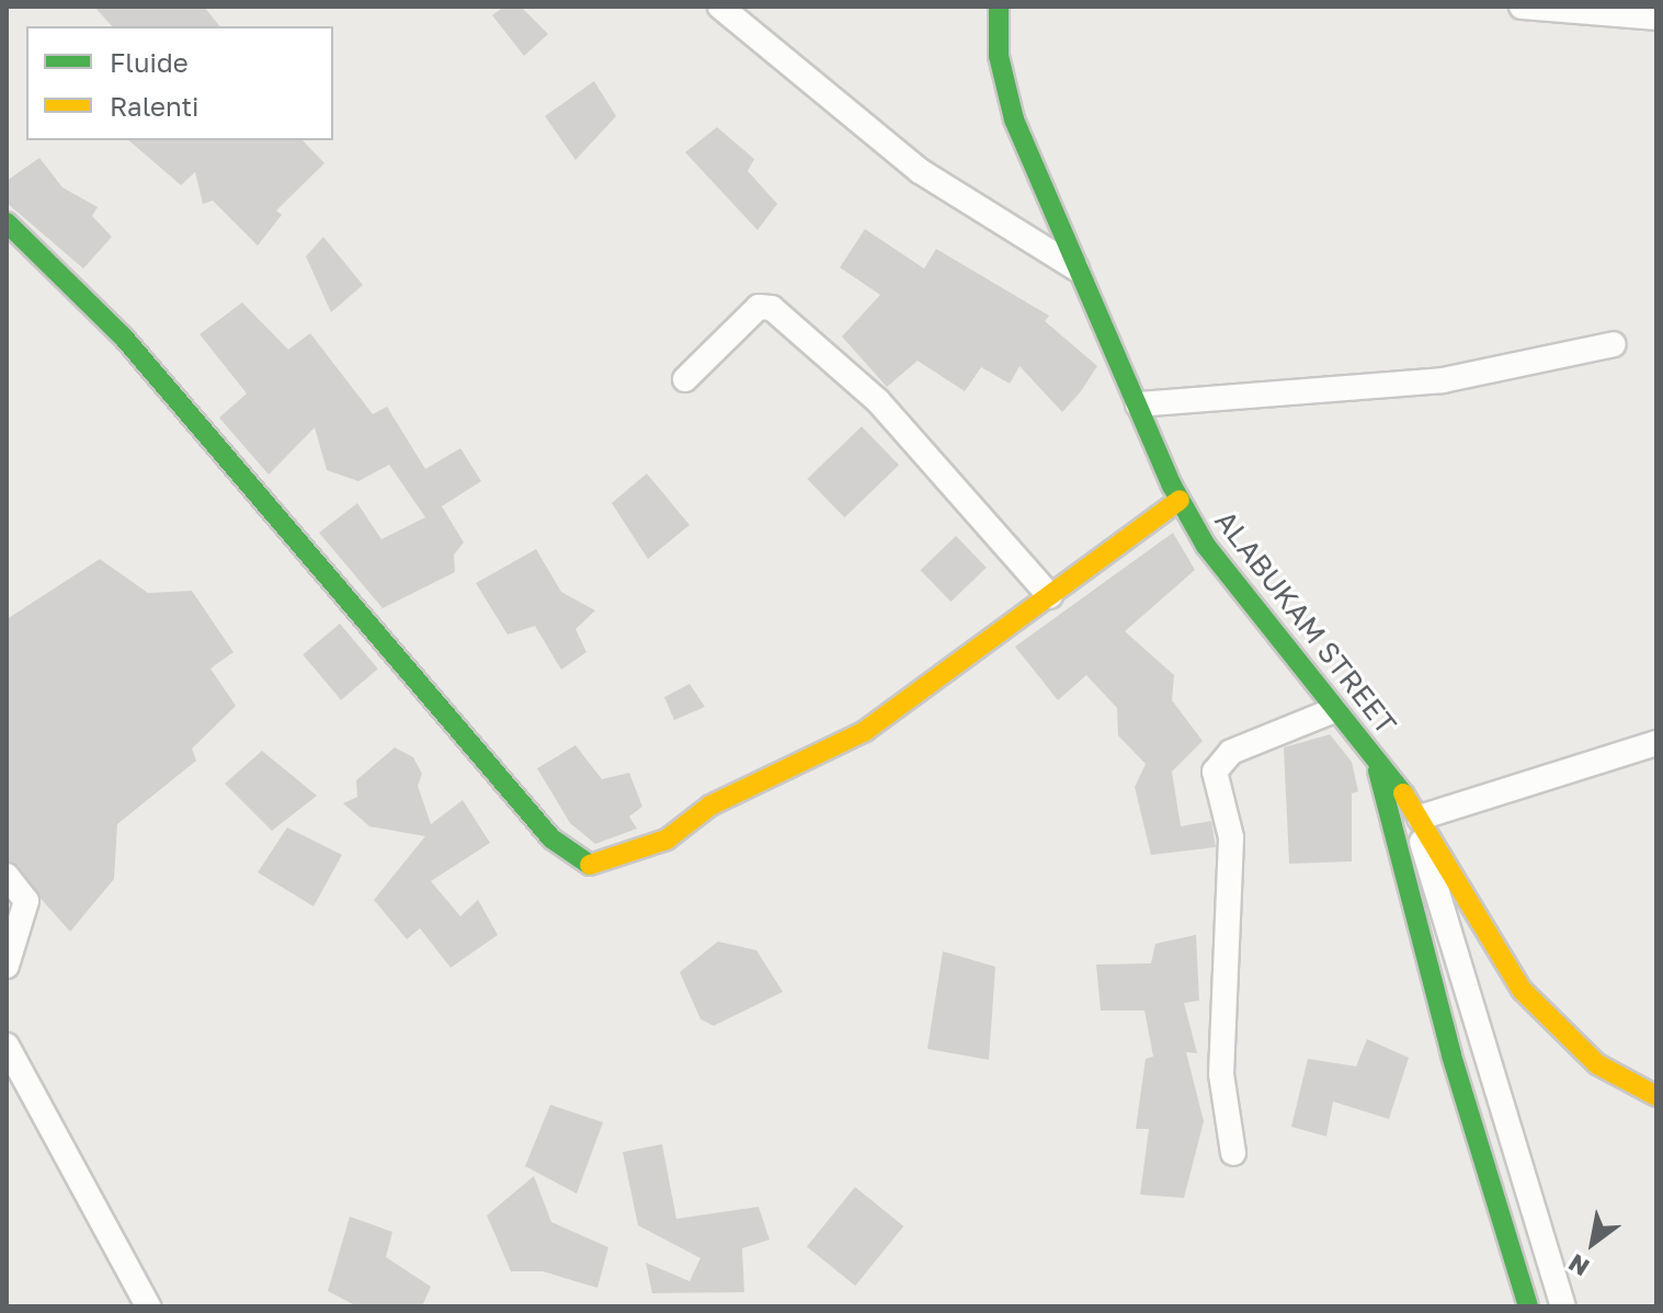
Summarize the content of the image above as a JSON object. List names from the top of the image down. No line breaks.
{"streets":{"street":["ALABUKAM STREET"]},"legend":["Fluide","Ralenti"],"north":"bottom left"}
